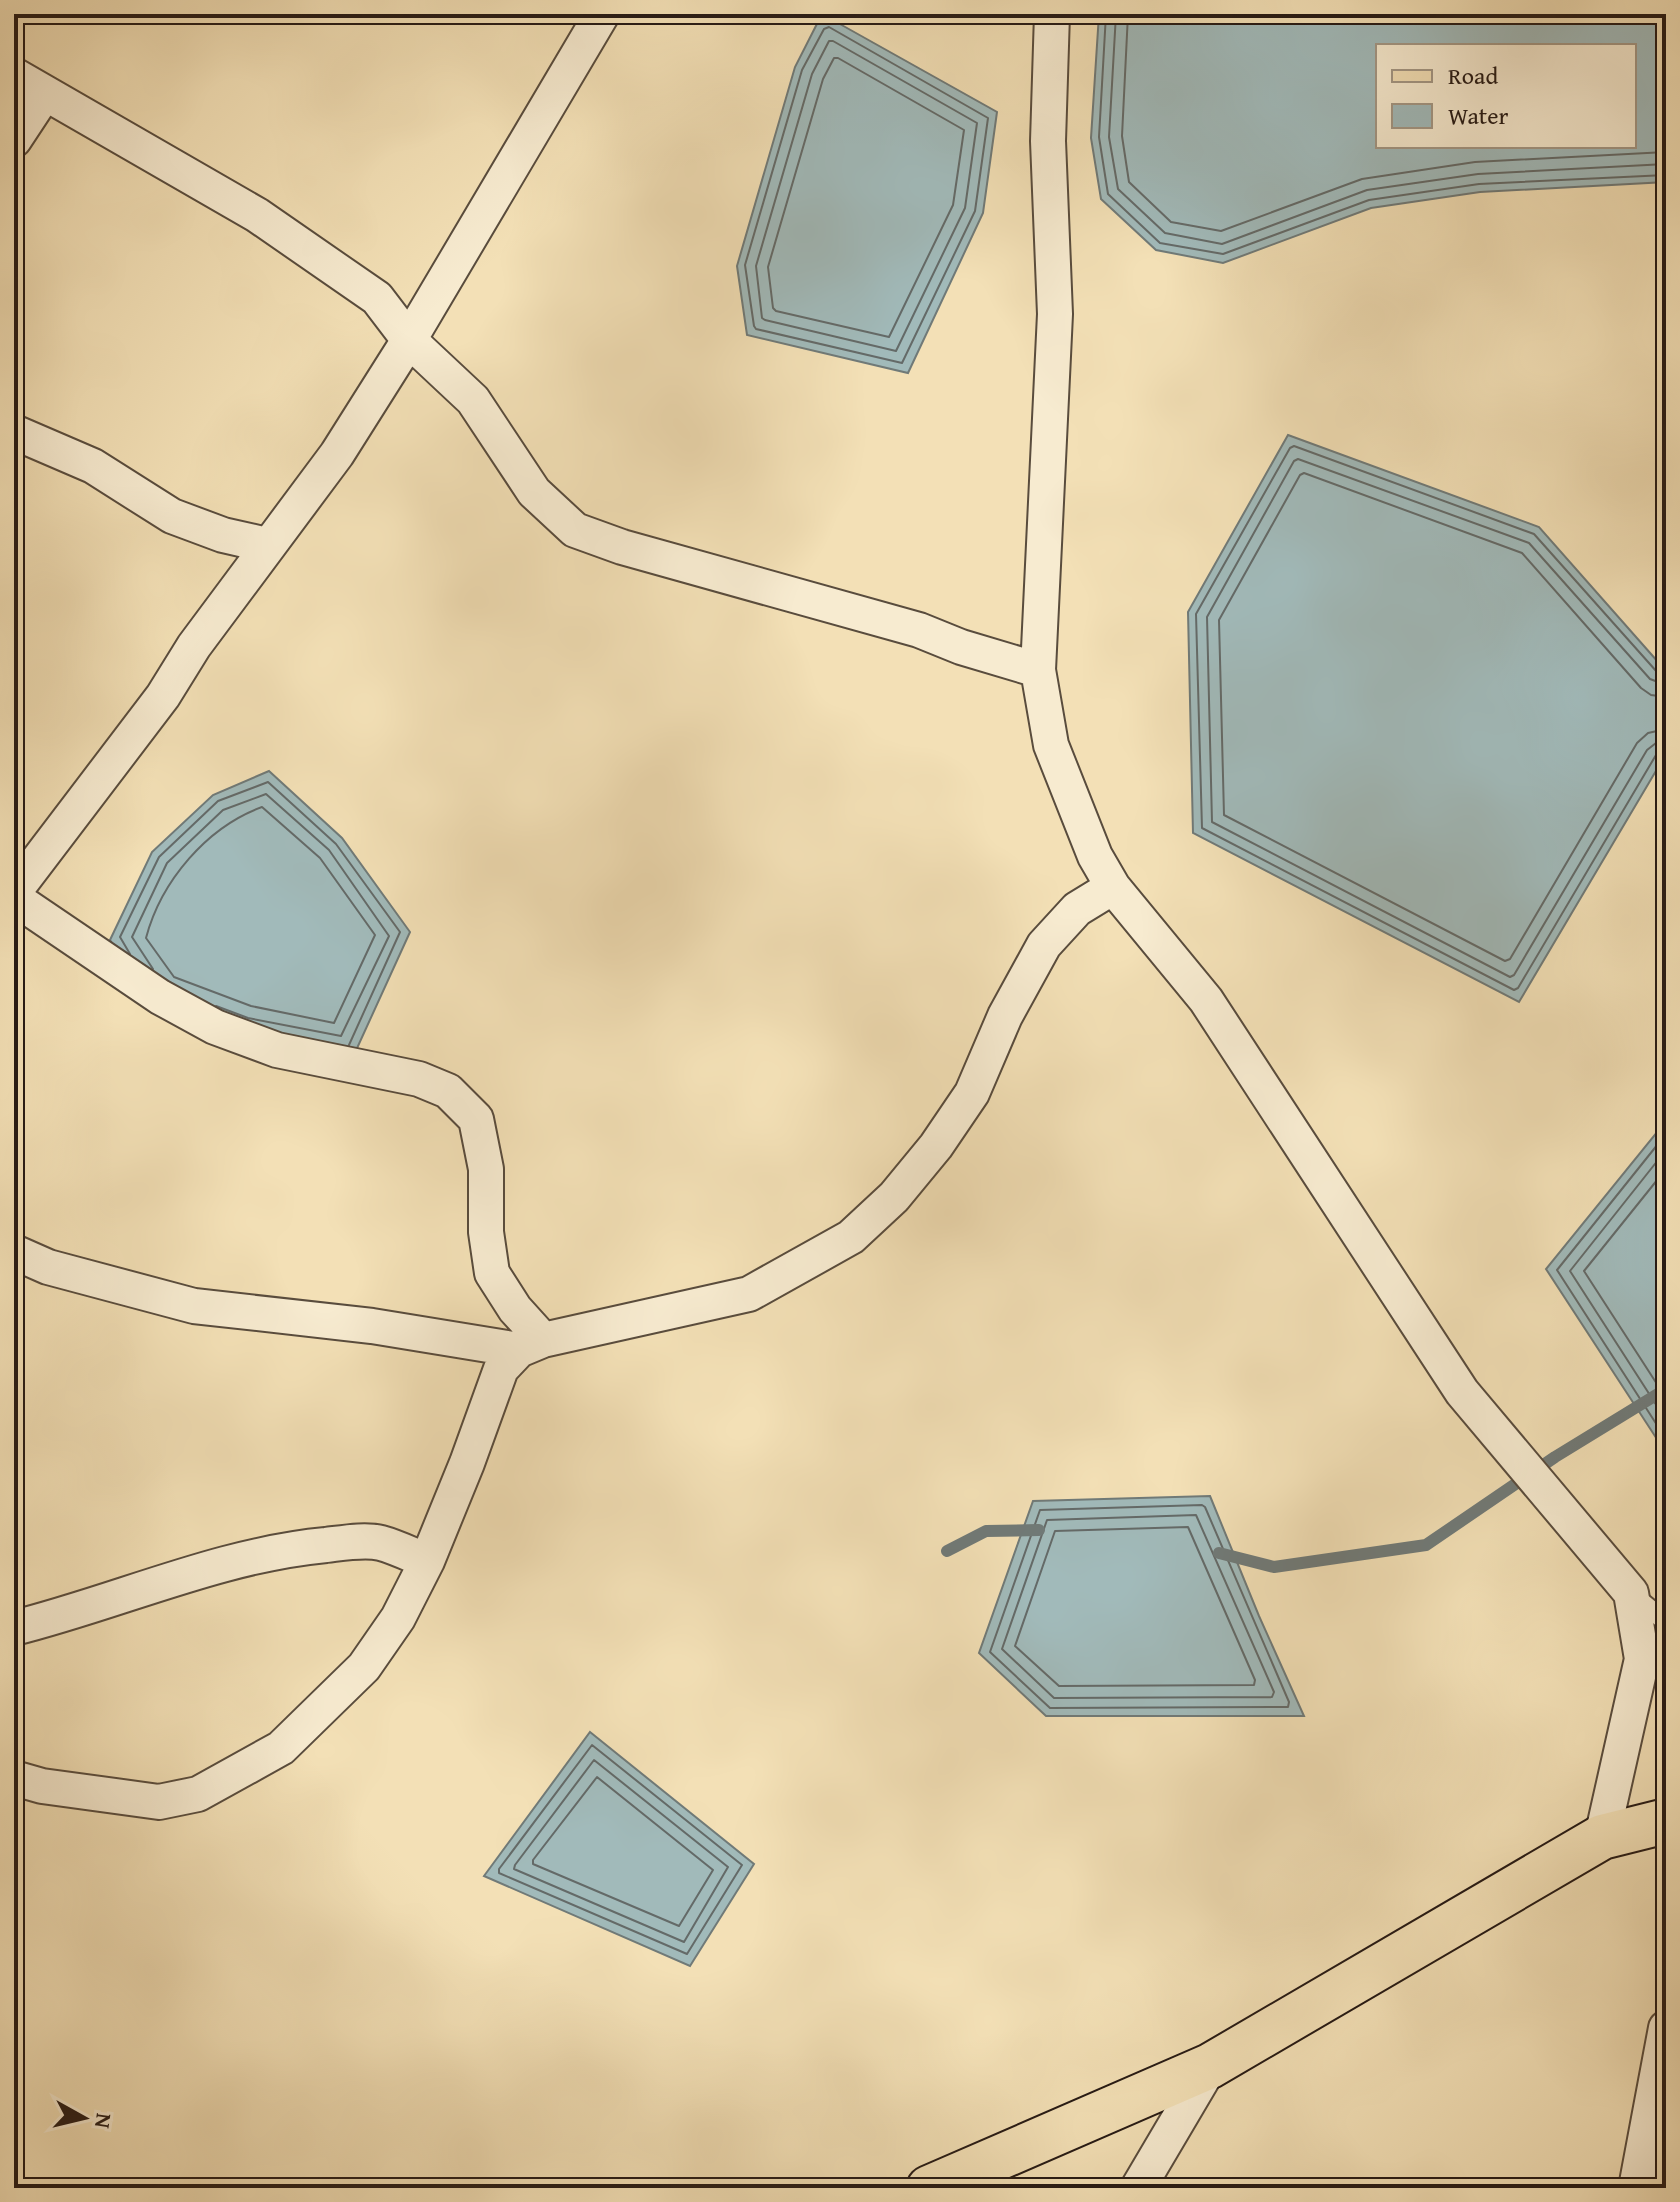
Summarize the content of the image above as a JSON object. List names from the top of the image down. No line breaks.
{"legend":["Road","Water"],"north":"right"}
